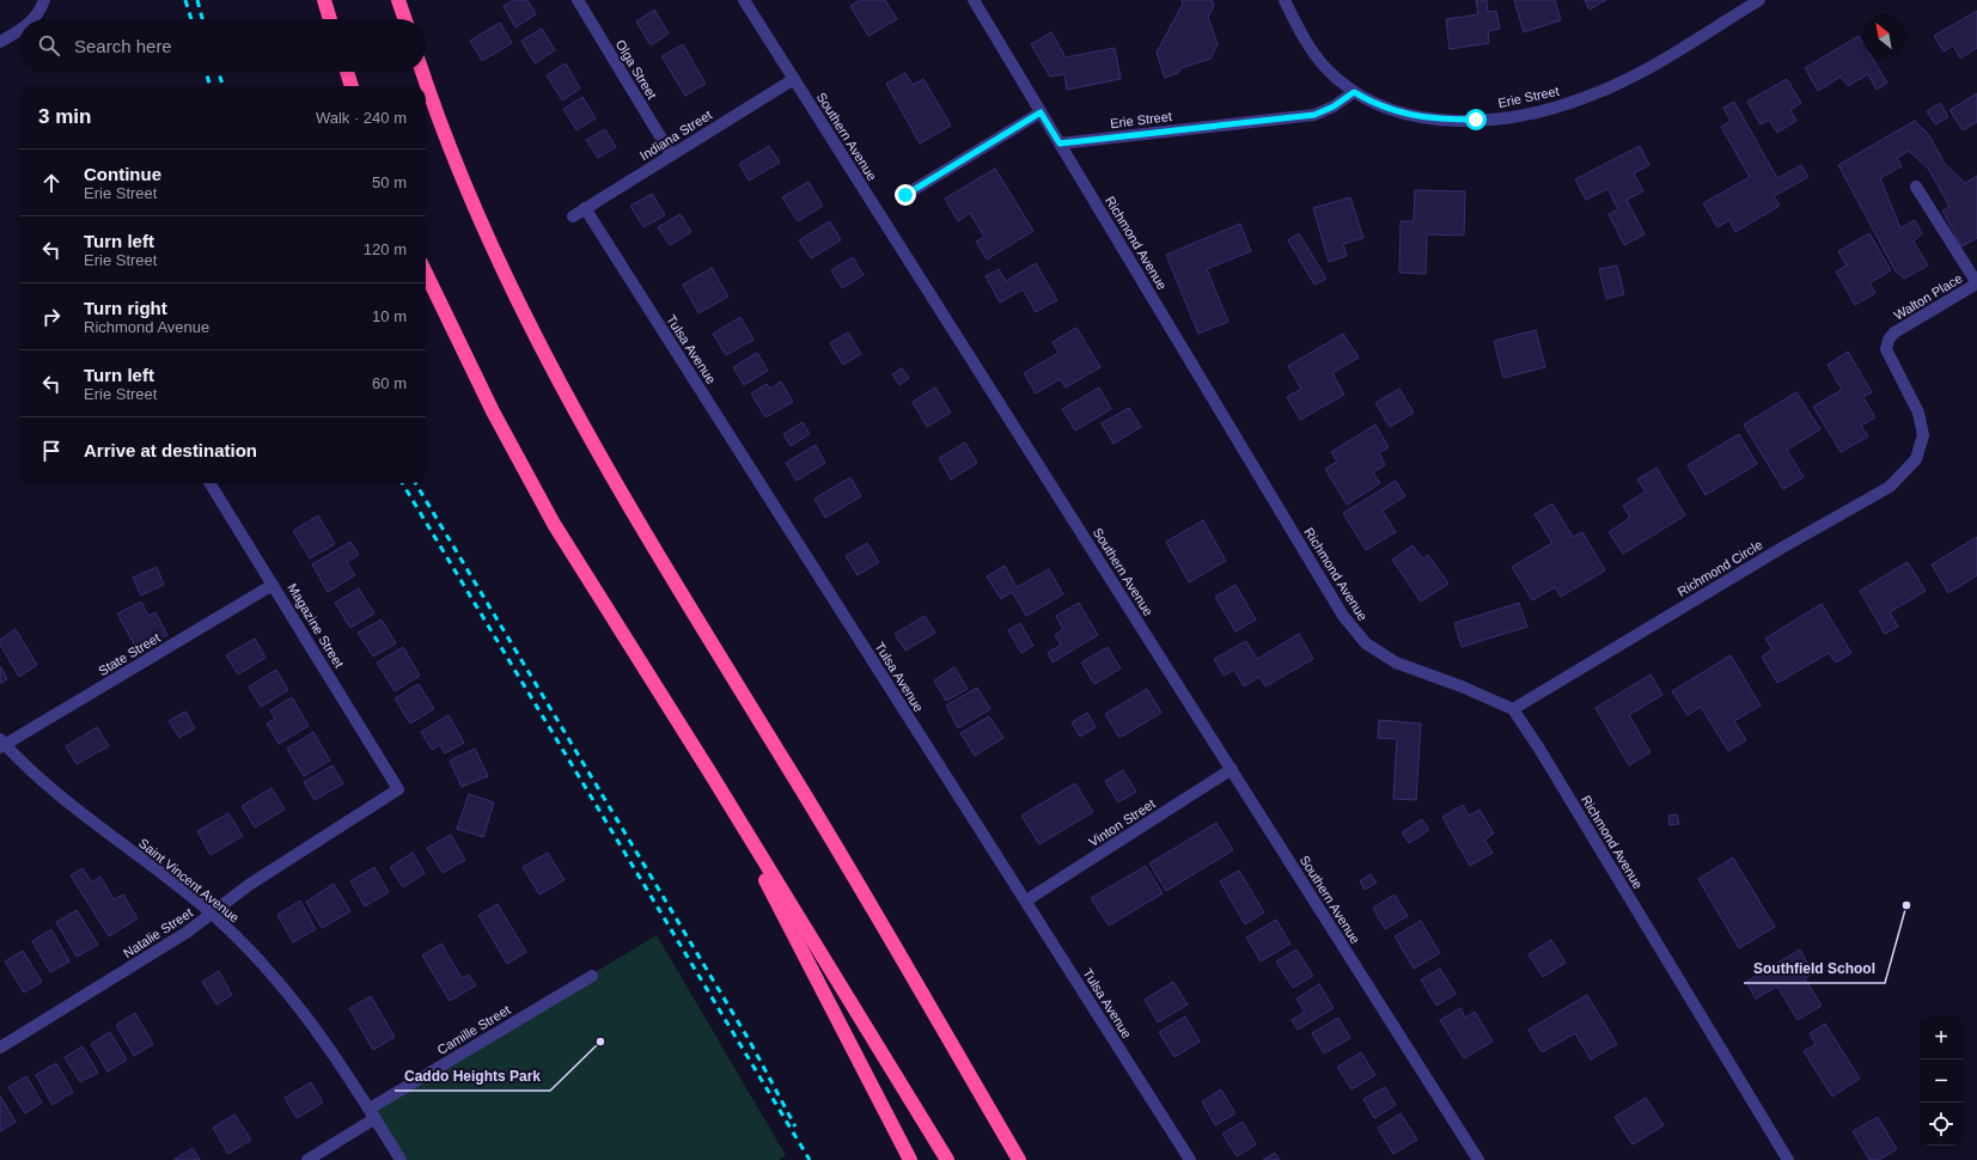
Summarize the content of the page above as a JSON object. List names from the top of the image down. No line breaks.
{"streets":{"street":["Olga Street","Erie Street","Indiana Street","Southern Avenue","Richmond Avenue","Walton Place","Tulsa Avenue","Richmond Circle","Magazine Street","State Street","Vinton Street","Saint Vincent Avenue","Natalie Street","Camille Street"]},"crossings":[["Olga Street","Indiana Street"],["Erie Street","Richmond Avenue"],["Indiana Street","Southern Avenue"],["Indiana Street","Tulsa Avenue"],["Southern Avenue","Vinton Street"],["Richmond Avenue","Richmond Circle"],["Walton Place","Richmond Circle"],["Tulsa Avenue","Vinton Street"],["Magazine Street","State Street"],["Magazine Street","Natalie Street"],["State Street","Saint Vincent Avenue"],["Saint Vincent Avenue","Natalie Street"],["Saint Vincent Avenue","Camille Street"]],"places":["Southfield School","Caddo Heights Park"],"north":"top left","page":{"search":"Search here","heading":["3 min","Walk · 240 m"],"list":[["Continue","Erie Street","50 m"],["Turn left","Erie Street","120 m"],["Turn right","Richmond Avenue","10 m"],["Turn left","Erie Street","60 m"],"Arrive at destination"],"map_buttons":["+","−"]}}
